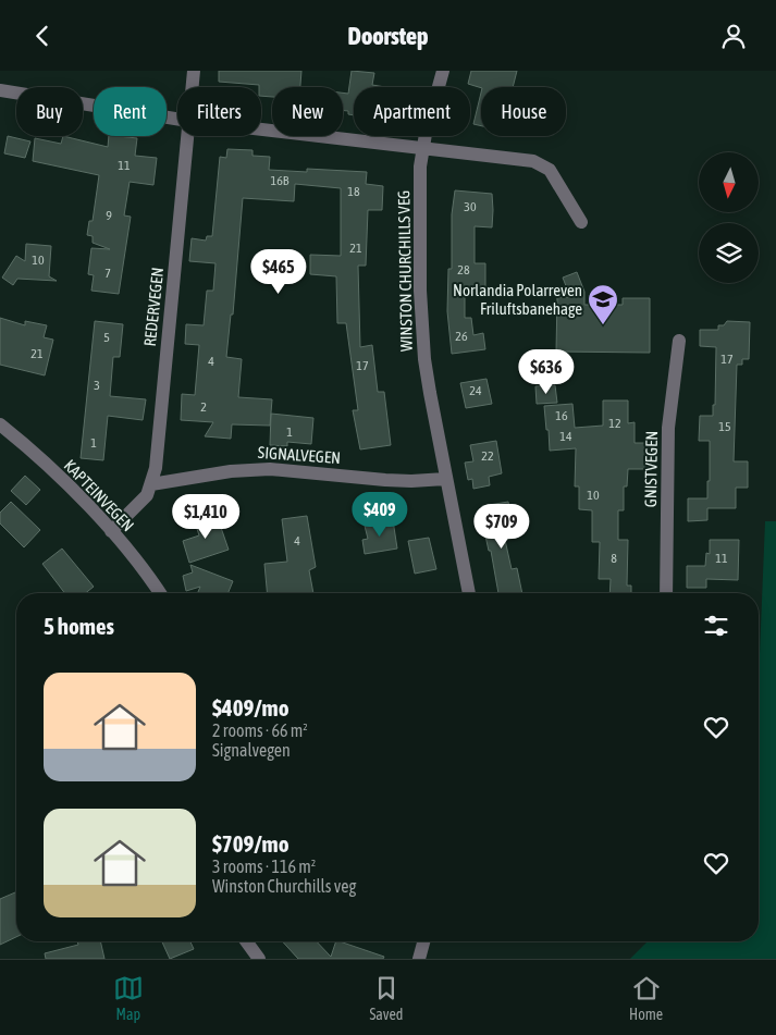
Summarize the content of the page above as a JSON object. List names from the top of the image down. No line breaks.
{"streets":{"street":["WINSTON CHURCHILLS VEG","REDERVEGEN","SIGNALVEGEN","GNISTVEGEN","KAPTEINVEGEN"]},"crossings":[["WINSTON CHURCHILLS VEG","SIGNALVEGEN"],["REDERVEGEN","SIGNALVEGEN"],["REDERVEGEN","KAPTEINVEGEN"]],"places":{"school or university":["Norlandia Polarreven Friluftsbanehage"]},"house_numbers":["11","16B","18","30","9","21","10","28","7","26","5","21","17","4","17","3","24","2","16","12","15","1","14","1","22","10","4","8","11"],"north":"bottom","page":{"header":"Doorstep","chip":["Buy","Rent","Filters","New","Apartment","House"],"price":["$465","$636","$409","$1,410","$709"],"heading":"5 homes","list":[{"name":"$409/mo","note":"2 rooms · 66 m² · Signalvegen"},{"name":"$709/mo","note":"3 rooms · 116 m² · Winston Churchills veg"}],"tabs":["Map","Saved","Home"]}}
